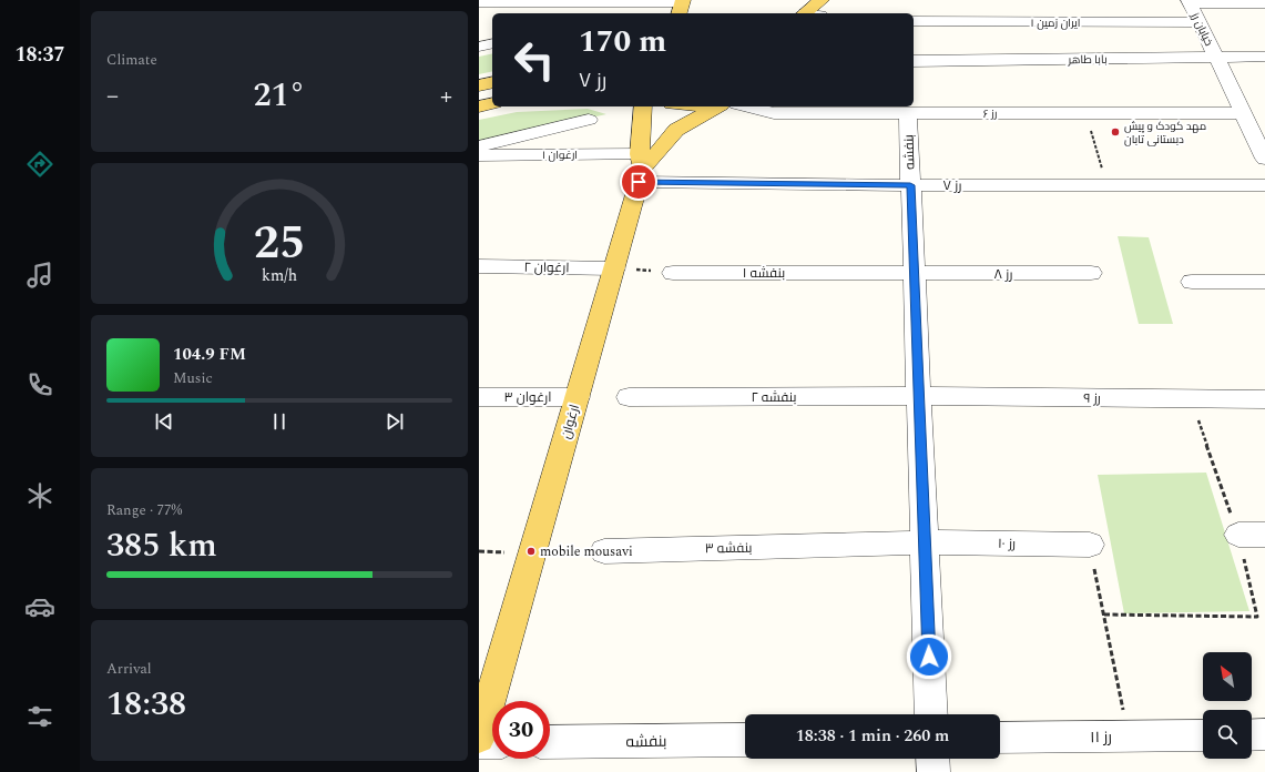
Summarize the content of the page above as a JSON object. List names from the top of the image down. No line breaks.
{"streets":{"main road":["ارغوان"],"street":["ایران زمین ۱","خیابان رز","بابا طاهر","رز ۶","بنفشه","ارغوان ۱","رز ۷","ارغوان ۲","بنفشه ۱","رز ۸","ارغوان ۳","بنفشه ۲","رز ۹","رز ۱۰","بنفشه ۳","رز ۱۱"]},"crossings":[["ایران زمین ۱","خیابان رز"],["خیابان رز","بابا طاهر"],["خیابان رز","رز ۶"],["رز ۶","بنفشه"],["بنفشه","رز ۷"],["بنفشه","بنفشه ۱"],["بنفشه","رز ۸"],["بنفشه","بنفشه ۲"],["بنفشه","رز ۹"],["بنفشه","رز ۱۰"],["بنفشه","بنفشه ۳"],["ارغوان ۱","رز ۷"],["ارغوان ۱","ارغوان"],["رز ۷","ارغوان"],["ارغوان ۲","ارغوان"],["بنفشه ۱","رز ۸"],["ارغوان ۳","ارغوان"],["بنفشه ۲","رز ۹"],["رز ۱۰","بنفشه ۳"]],"places":["مهد کودک و پیش دبستانی تابان","mobile mousavi"],"north":"top left","page":{"tabs":"18:37","tile":["Climate",["Range · 77%","385 km"],["Arrival","18:38"]],"turn":["170 m","رز ۷"],"heat":["−","21°","+"],"song":["104.9 FM","Music"],"limit":"30","trip":"18:38 · 1 min · 260 m","gauge":["25","km/h"]}}
